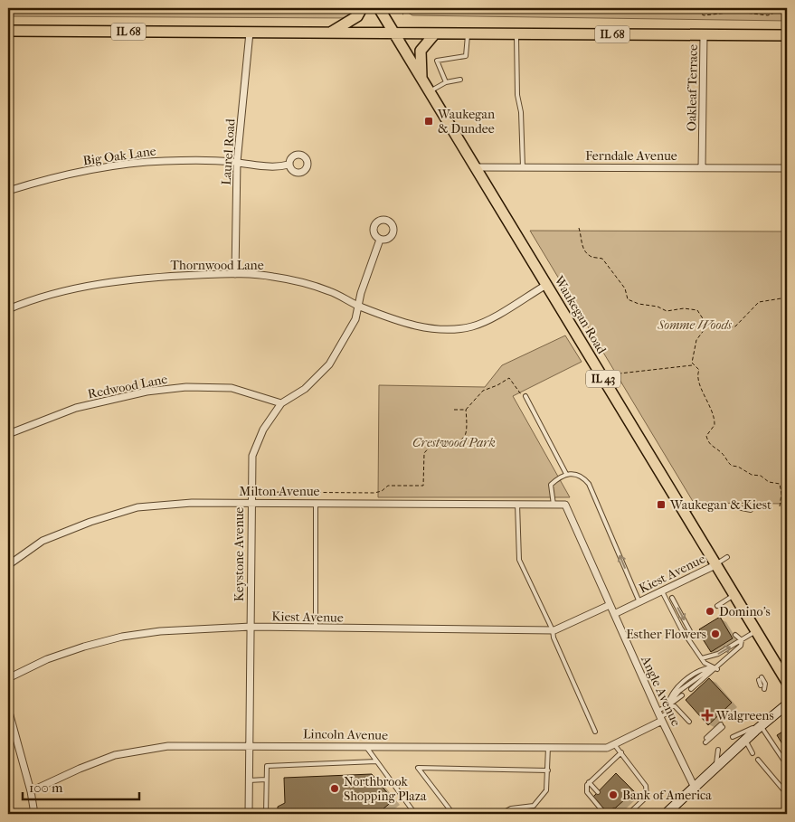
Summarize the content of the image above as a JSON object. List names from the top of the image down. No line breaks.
{"streets":{"main road":["IL 68","Waukegan Road","IL 43"],"street":["Oakleaf Terrace","Laurel Road","Big Oak Lane","Ferndale Avenue","Thornwood Lane","Redwood Lane","Milton Avenue","Keystone Avenue","Kiest Avenue","Angle Avenue","Lincoln Avenue"]},"crossings":[["IL 68","Oakleaf Terrace"],["IL 68","Laurel Road"],["IL 68","Waukegan Road"],["Oakleaf Terrace","Ferndale Avenue"],["Laurel Road","Big Oak Lane"],["Laurel Road","Thornwood Lane"],["Ferndale Avenue","Waukegan Road"],["Thornwood Lane","Waukegan Road"],["Thornwood Lane","Keystone Avenue"],["Waukegan Road","Kiest Avenue"],["Redwood Lane","Keystone Avenue"],["Milton Avenue","Keystone Avenue"],["Milton Avenue","Angle Avenue"],["Keystone Avenue","Kiest Avenue"],["Keystone Avenue","Lincoln Avenue"],["Kiest Avenue","Angle Avenue"],["Angle Avenue","Lincoln Avenue"]],"parks":["Somme Woods","Crestwood Park"],"places":{"transit":["Waukegan & Dundee","Waukegan & Kiest"],"other":["Domino's","Esther Flowers","Northbrook Shopping Plaza","Bank of America"],"health":["Walgreens"]},"scale_bar":"100 m"}
